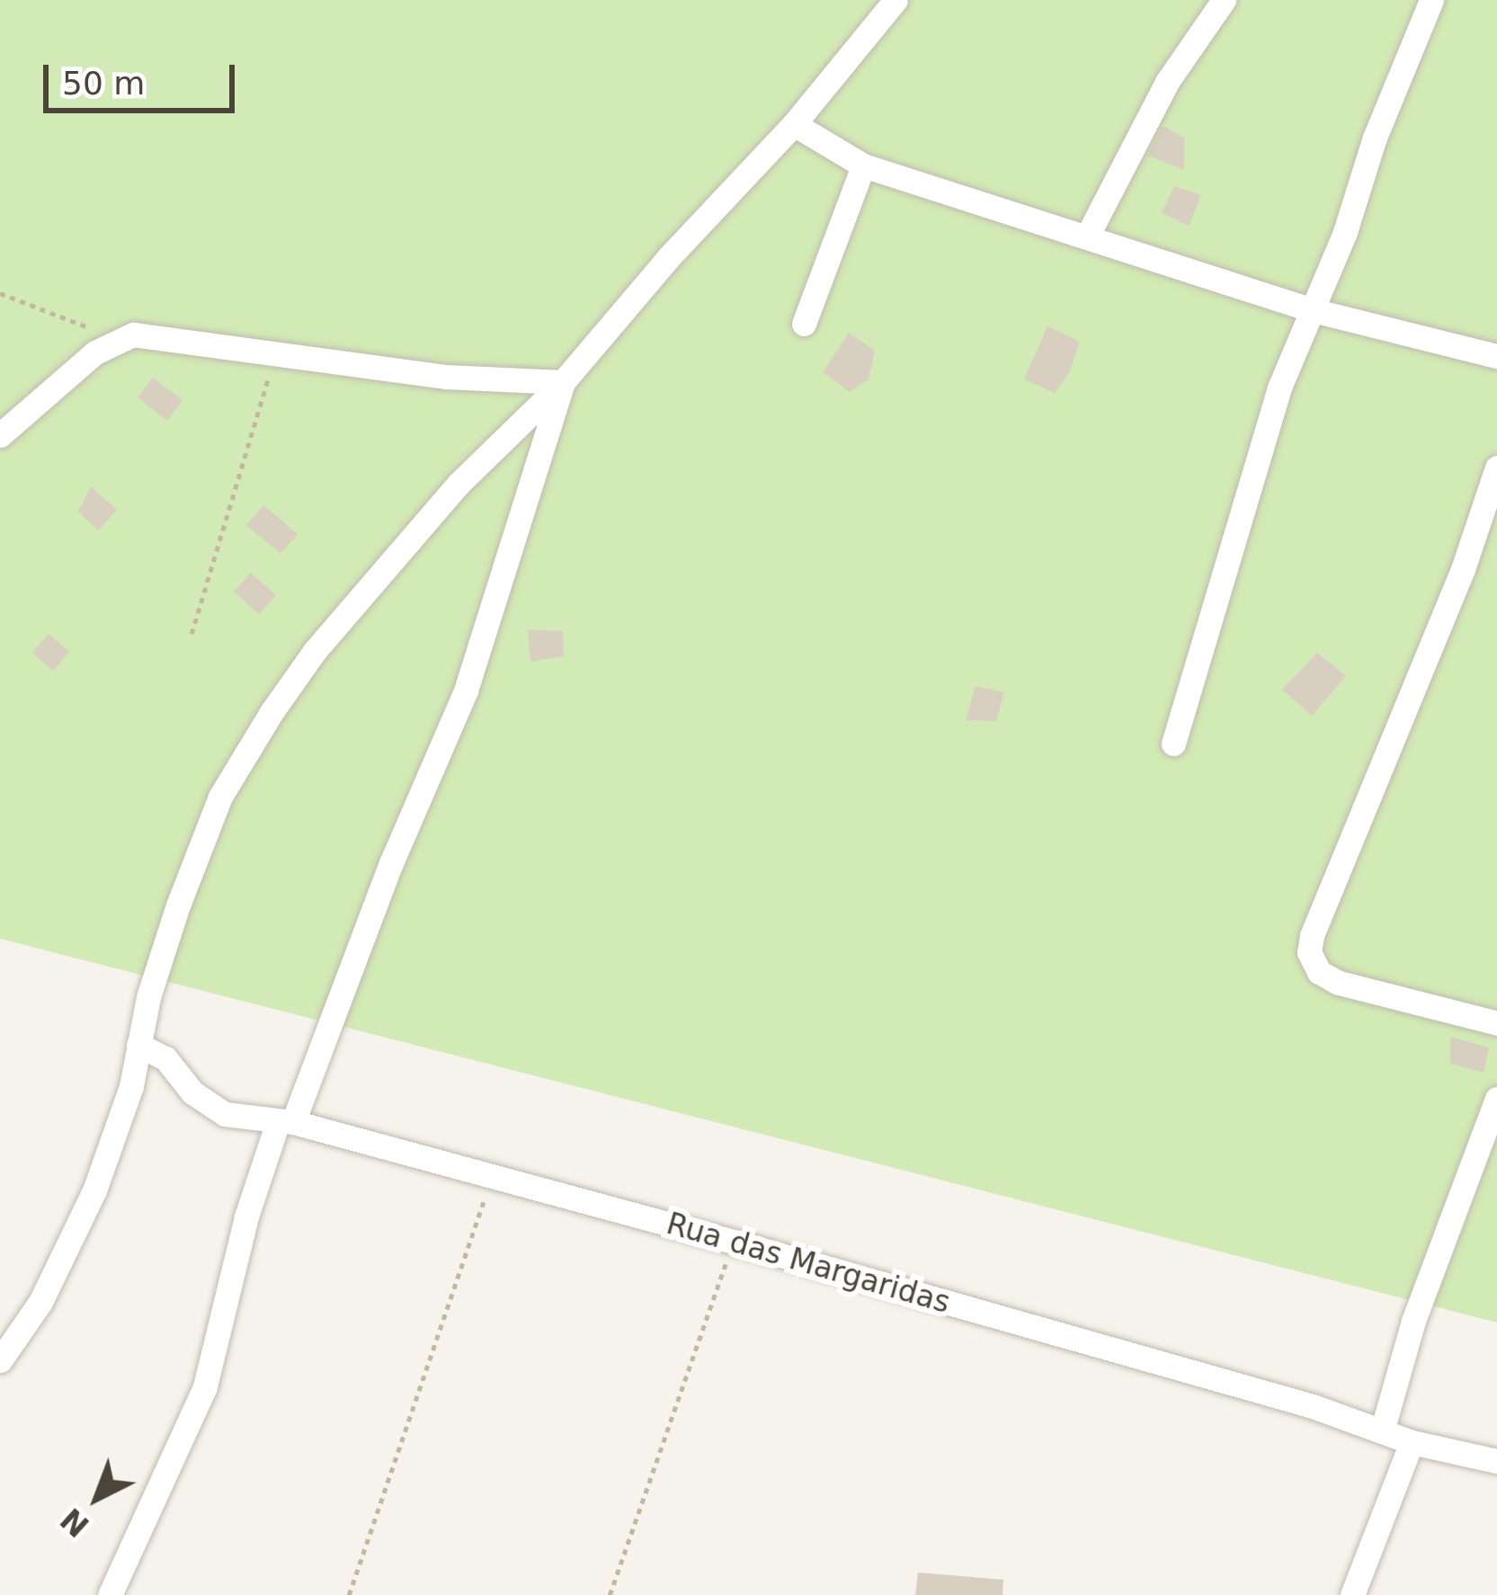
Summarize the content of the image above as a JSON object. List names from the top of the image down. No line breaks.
{"streets":{"street":["Rua das Margaridas"]},"scale_bar":"50 m","north":"bottom left"}
